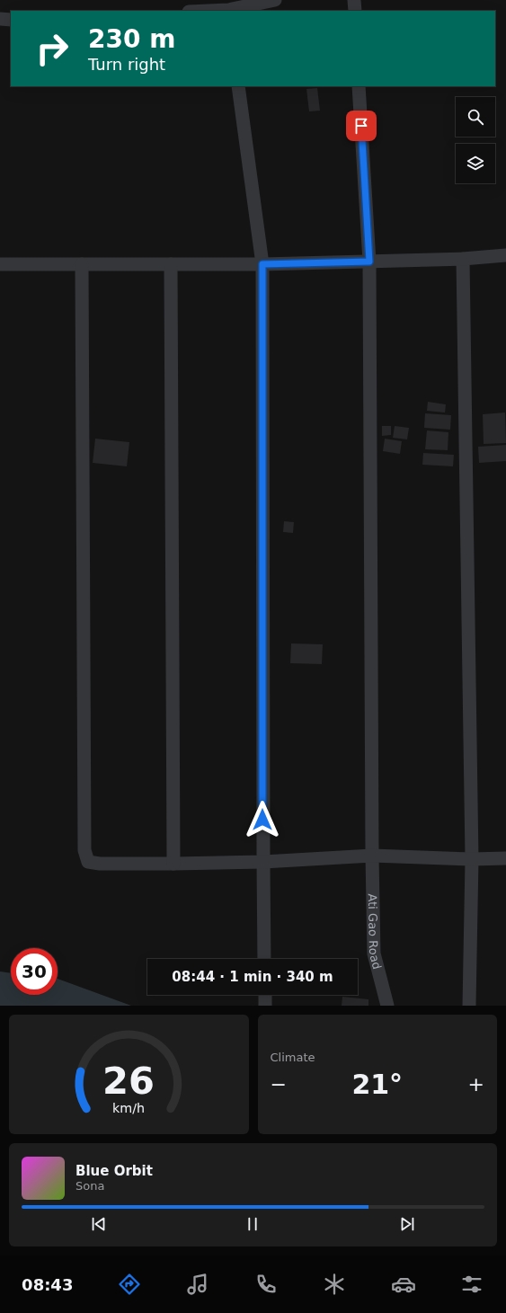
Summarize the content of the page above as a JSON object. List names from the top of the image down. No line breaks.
{"streets":{"street":["Ati Gao Road"]},"page":{"turn":["230 m","Turn right"],"limit":"30","trip":"08:44 · 1 min · 340 m","tile":"Climate","heat":["−","21°","+"],"song":["Blue Orbit","Sona"],"tabs":"08:43","gauge":["26","km/h"]}}
